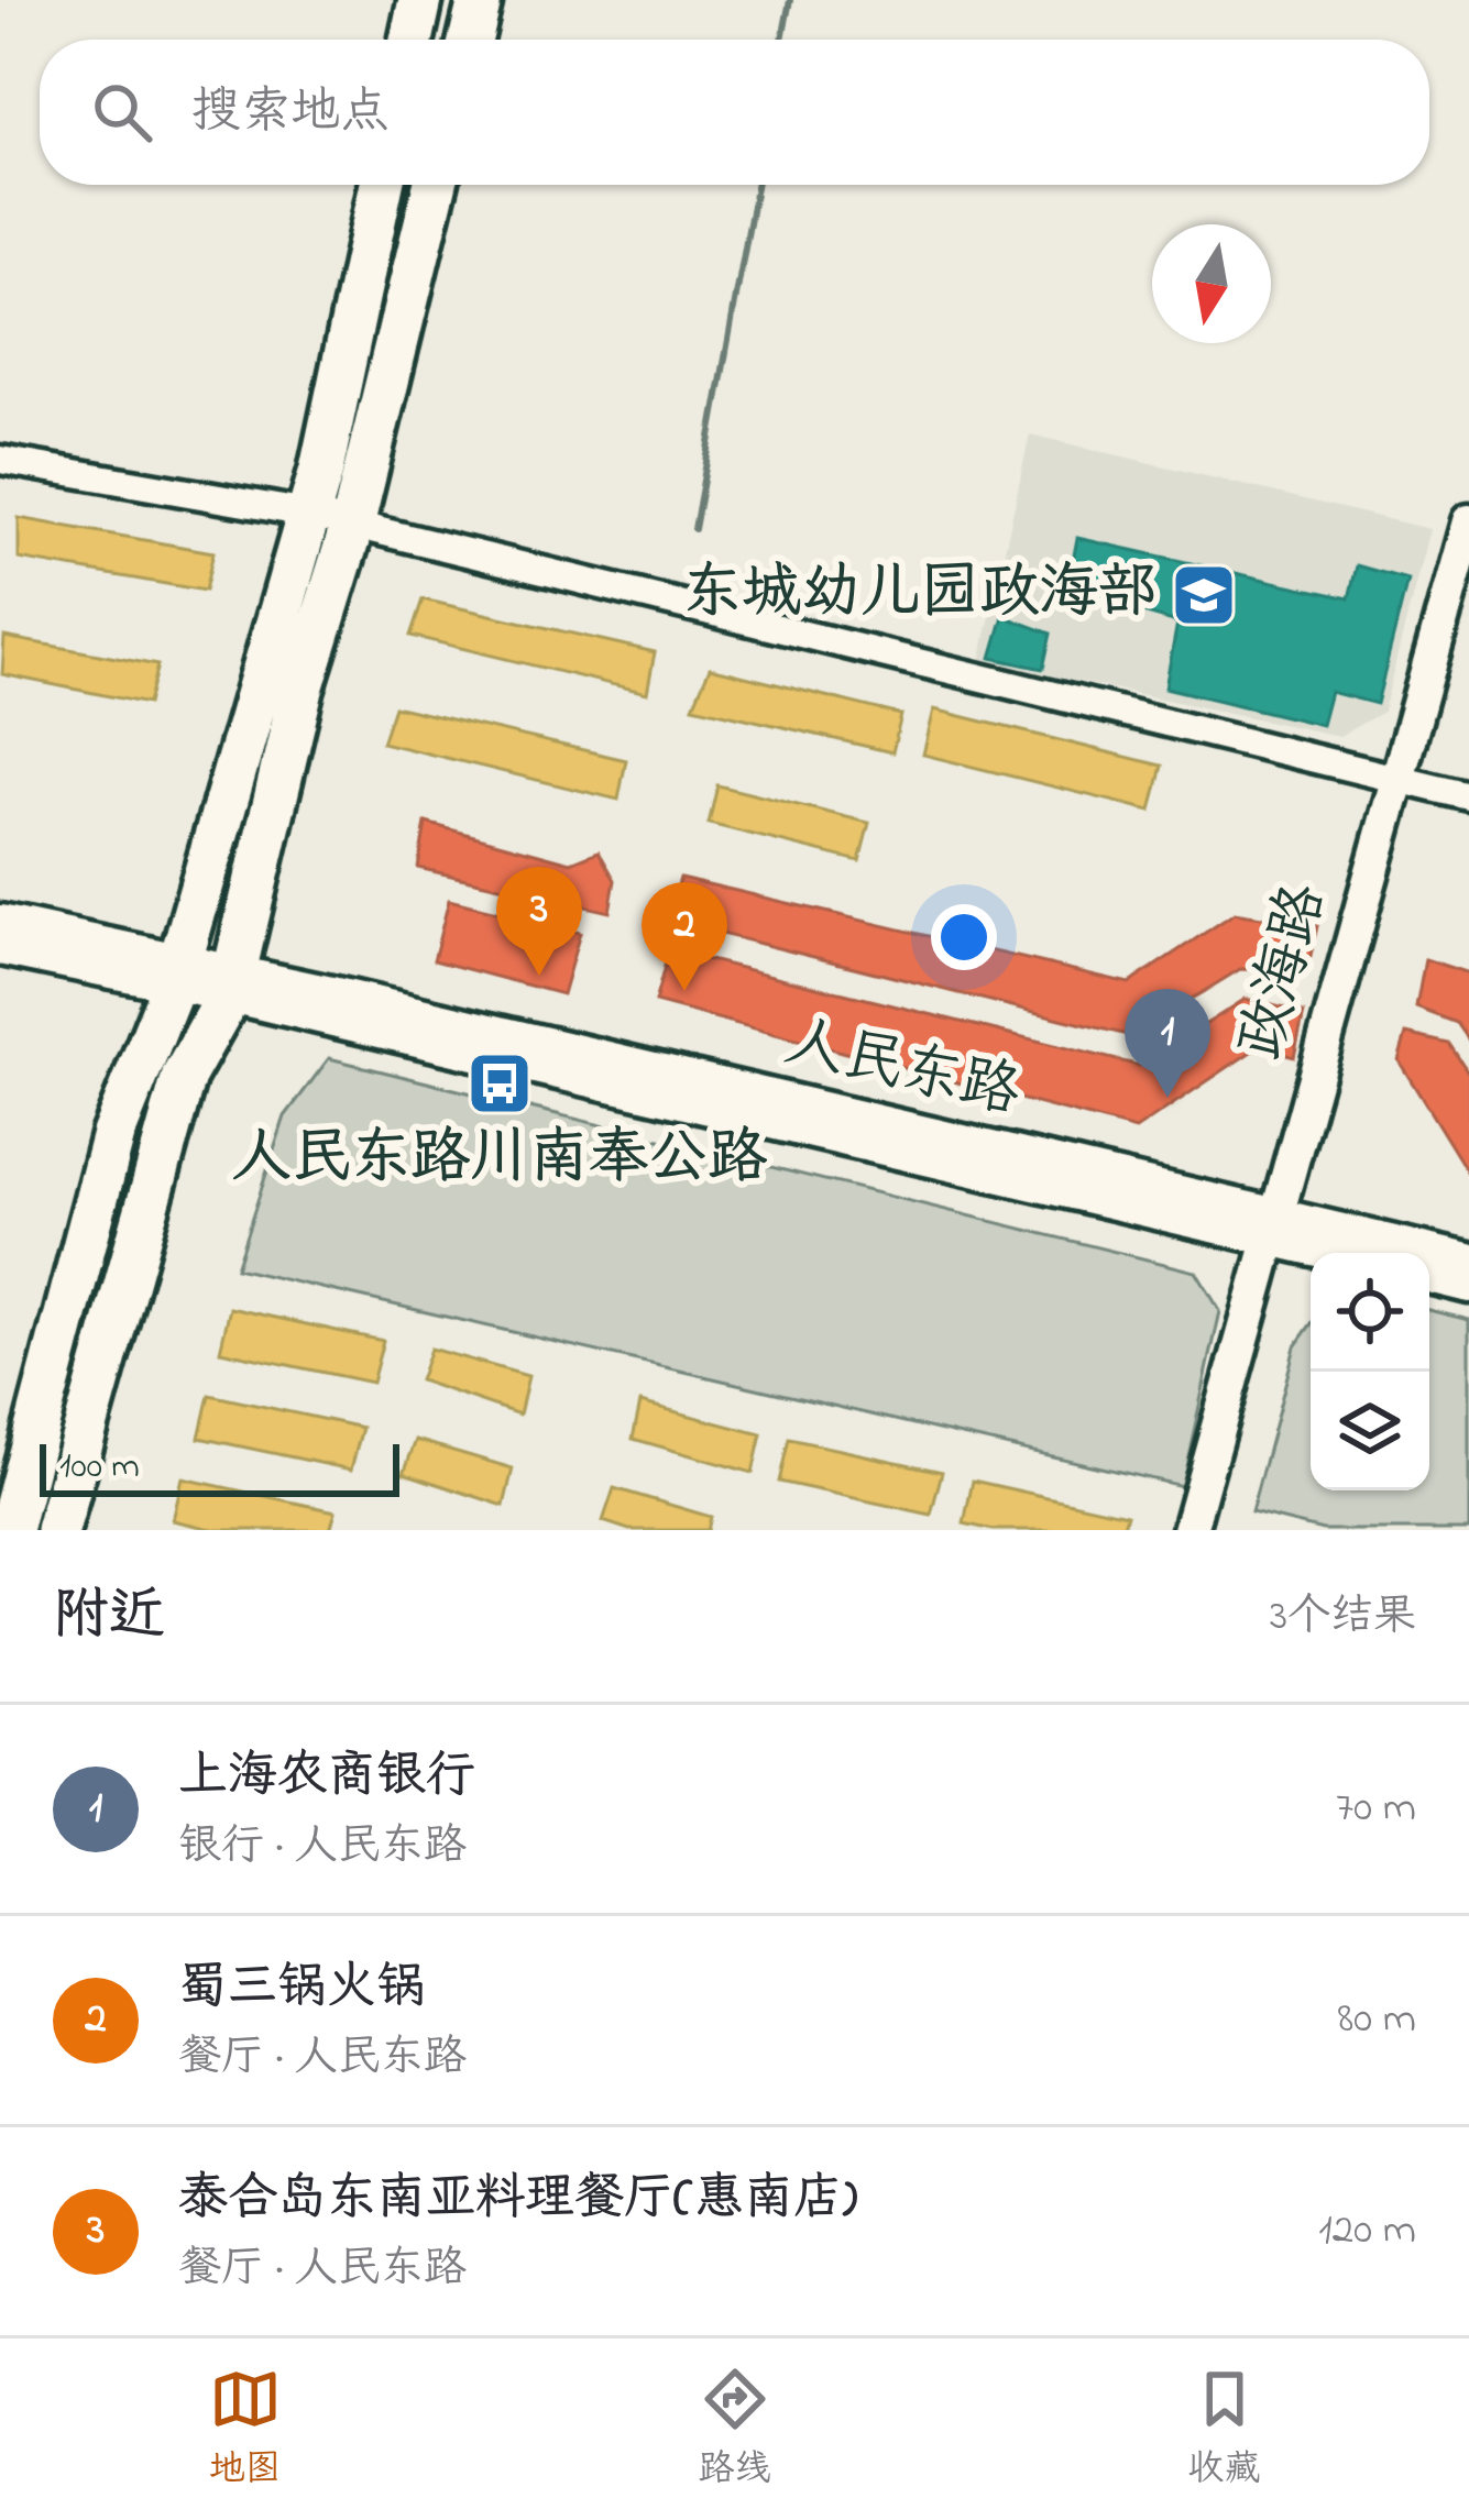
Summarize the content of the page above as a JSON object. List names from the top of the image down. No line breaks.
{"streets":{"street":["政海路","人民东路"]},"crossings":[["政海路","人民东路"]],"places":{"school or university":["东城幼儿园政海部"],"bus stop":["人民东路川南奉公路"]},"scale_bar":"100 m","north":"bottom","page":{"search":"搜索地点","pins":["3","2","1"],"scale":"100 m","heading":["附近","3个结果"],"list":[{"mark":"1","name":"上海农商银行","note":"银行 · 人民东路","value":"70 m"},{"mark":"2","name":"蜀三锅火锅","note":"餐厅 · 人民东路","value":"80 m"},{"mark":"3","name":"泰合岛东南亚料理餐厅(惠南店)","note":"餐厅 · 人民东路","value":"120 m"}],"nav":["地图","路线","收藏"]}}
